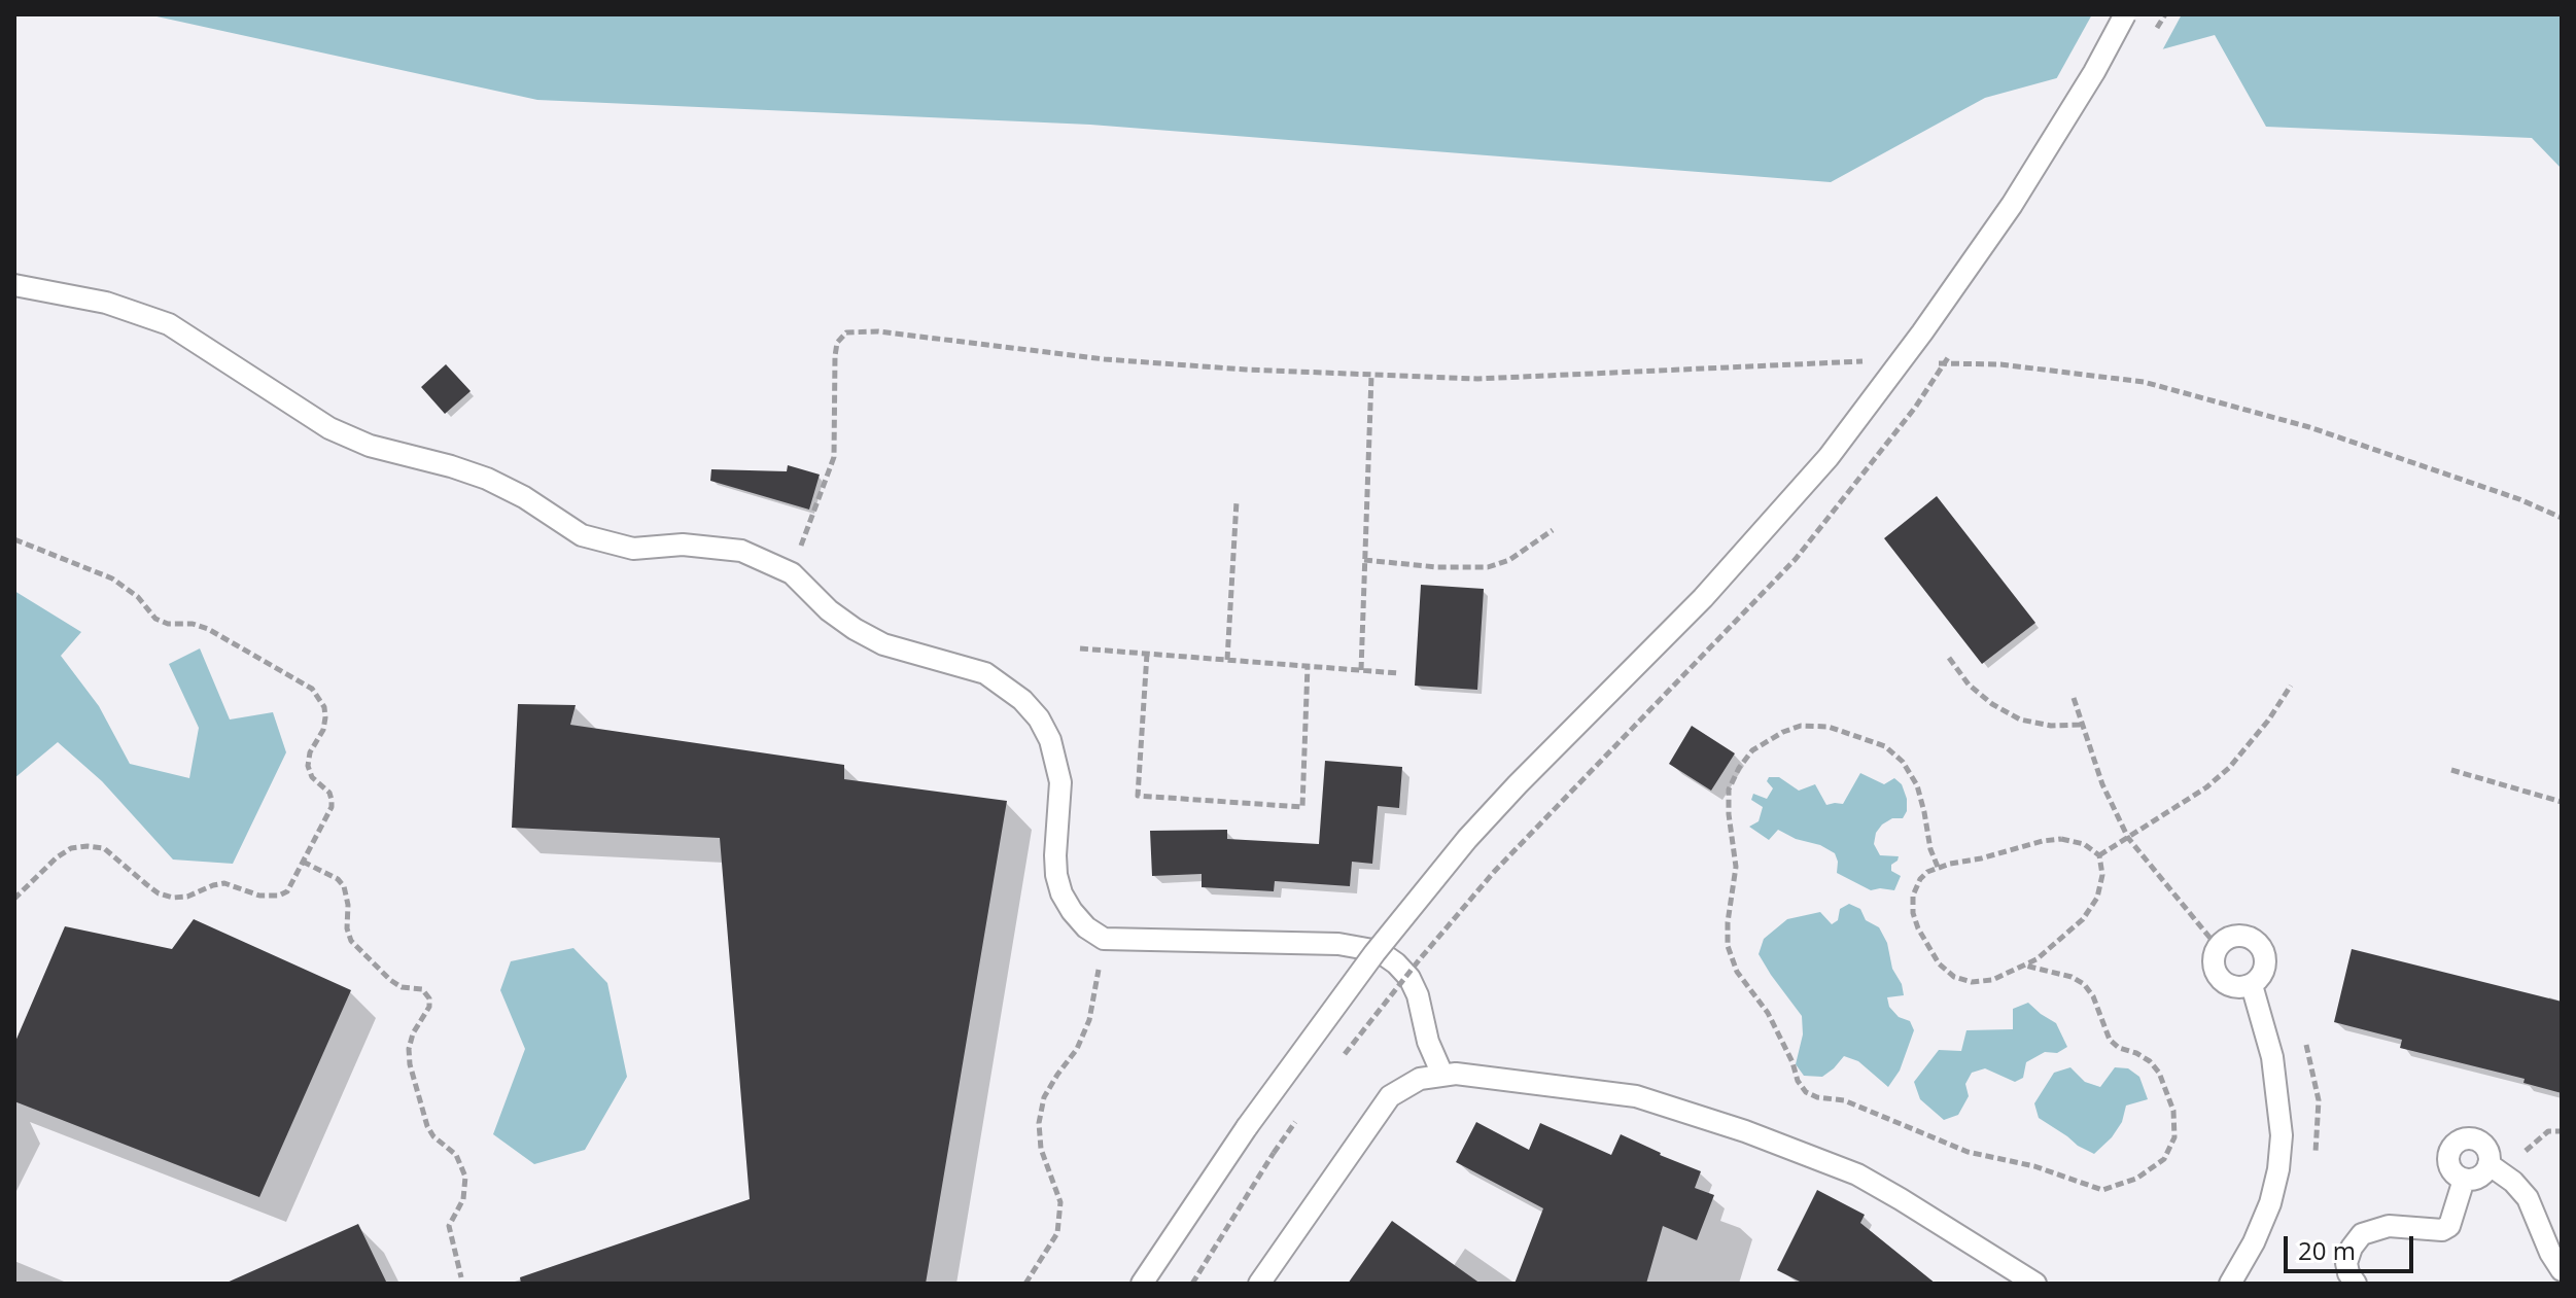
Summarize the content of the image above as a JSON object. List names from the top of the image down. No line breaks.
{"scale_bar":"20 m"}
